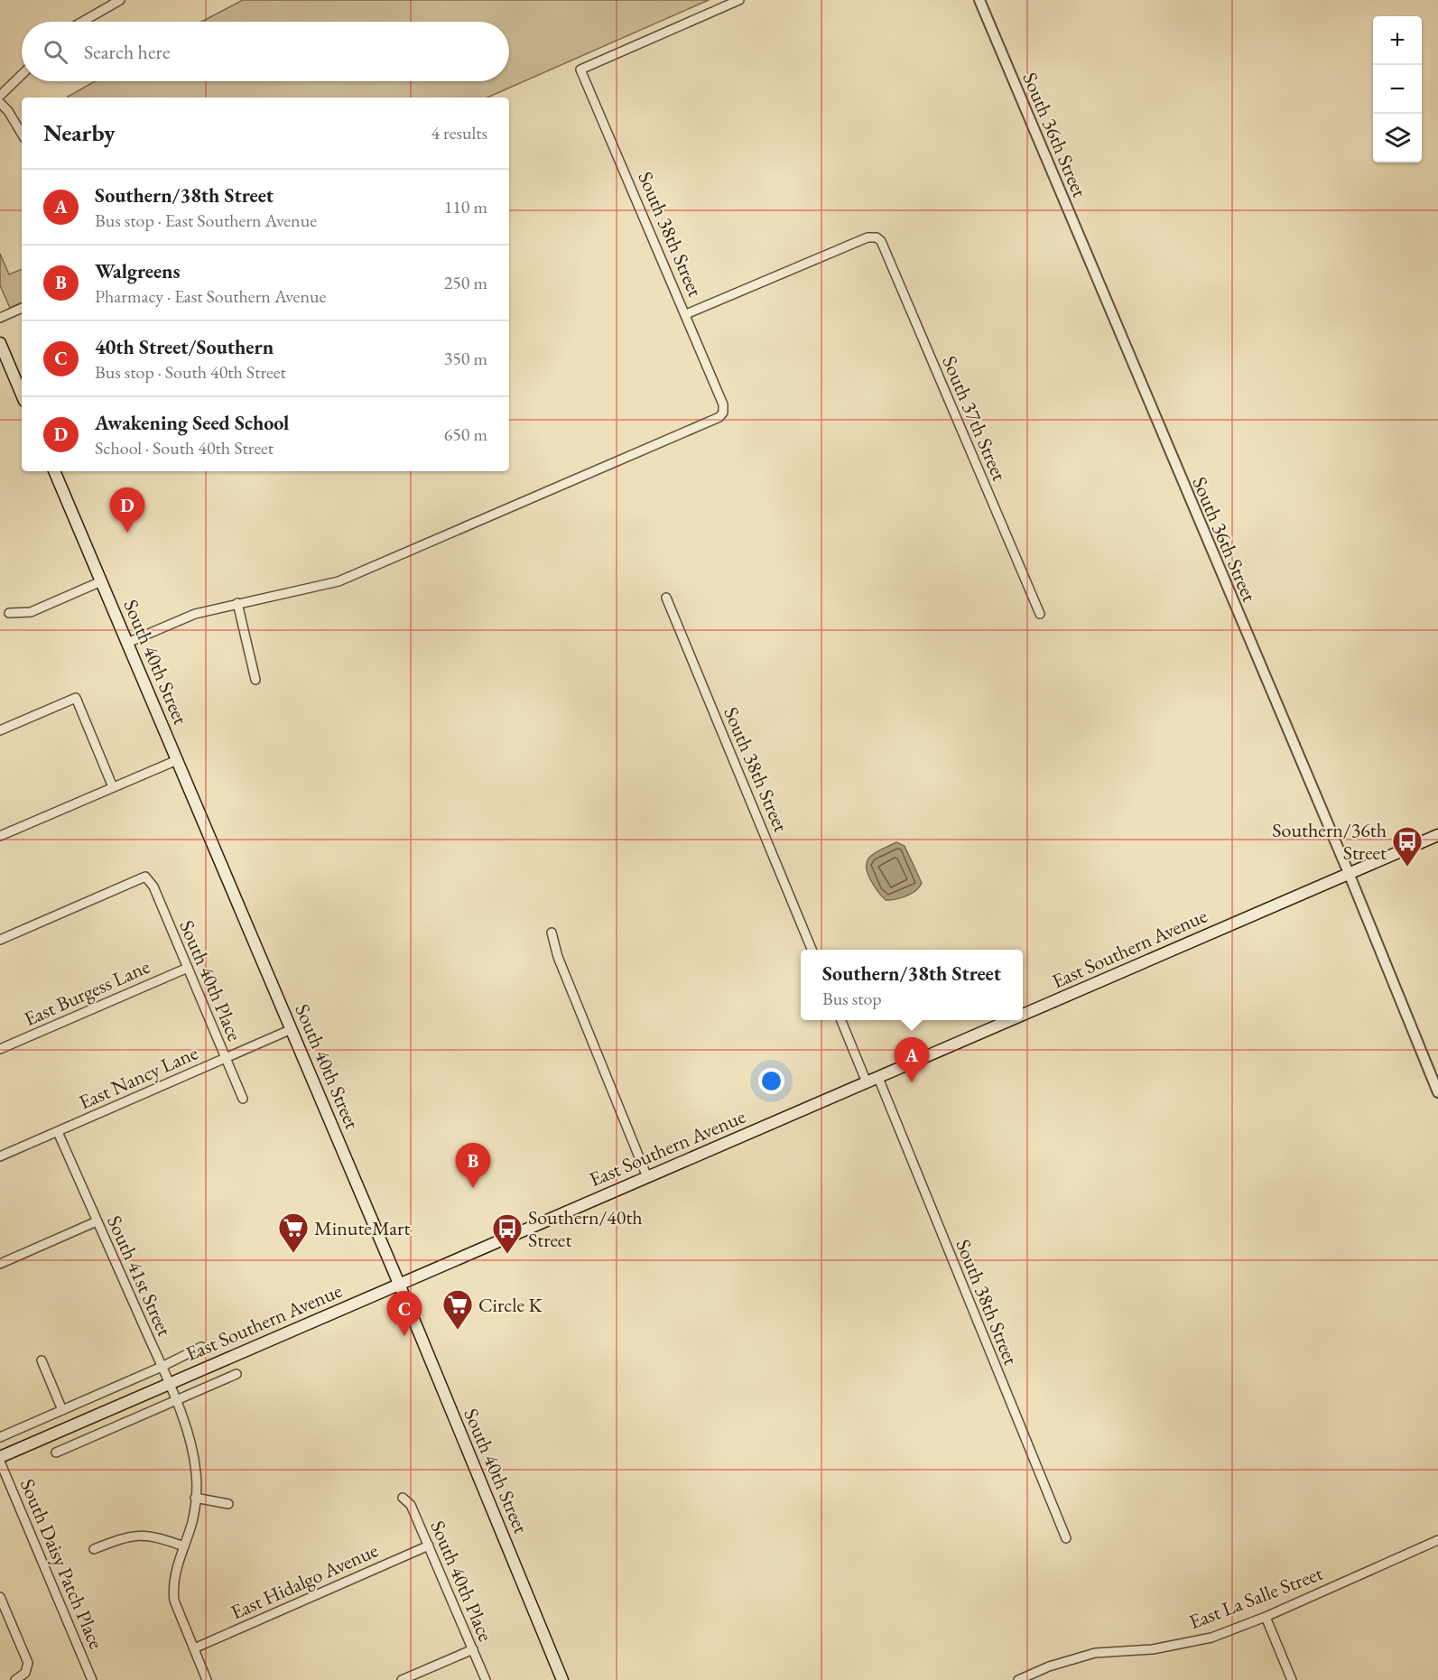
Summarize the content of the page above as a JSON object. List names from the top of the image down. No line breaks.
{"streets":{"main road":["South 40th Street","East Southern Avenue"],"street":["South 36th Street","South 38th Street","South 37th Street","South 40th Place","East Burgess Lane","East Nancy Lane","South 41st Street","South Daisy Patch Place","East Hidalgo Avenue","East La Salle Street"]},"crossings":[["South 36th Street","East Southern Avenue"],["South 38th Street","South 37th Street"],["South 38th Street","East Southern Avenue"],["South 40th Street","East Southern Avenue"],["South 40th Street","East Nancy Lane"],["East Southern Avenue","South 41st Street"],["East Southern Avenue","South Daisy Patch Place"],["South 40th Place","East Burgess Lane"],["South 40th Place","East Nancy Lane"],["South 40th Place","East Hidalgo Avenue"],["East Nancy Lane","South 41st Street"],["South 41st Street","East Hidalgo Avenue"]],"places":{"bus stop":["Southern/36th Street","Southern/40th Street"],"supermarket":["MinuteMart","Circle K"]},"page":{"map_buttons":["+","−"],"search":"Search here","heading":["Nearby","4 results"],"list":[{"mark":"A","name":"Southern/38th Street","note":"Bus stop · East Southern Avenue","value":"110 m"},{"mark":"B","name":"Walgreens","note":"Pharmacy · East Southern Avenue","value":"250 m"},{"mark":"C","name":"40th Street/Southern","note":"Bus stop · South 40th Street","value":"350 m"},{"mark":"D","name":"Awakening Seed School","note":"School · South 40th Street","value":"650 m"}],"pins":["D","A","B","C"],"popup":["Southern/38th Street","Bus stop"]}}
